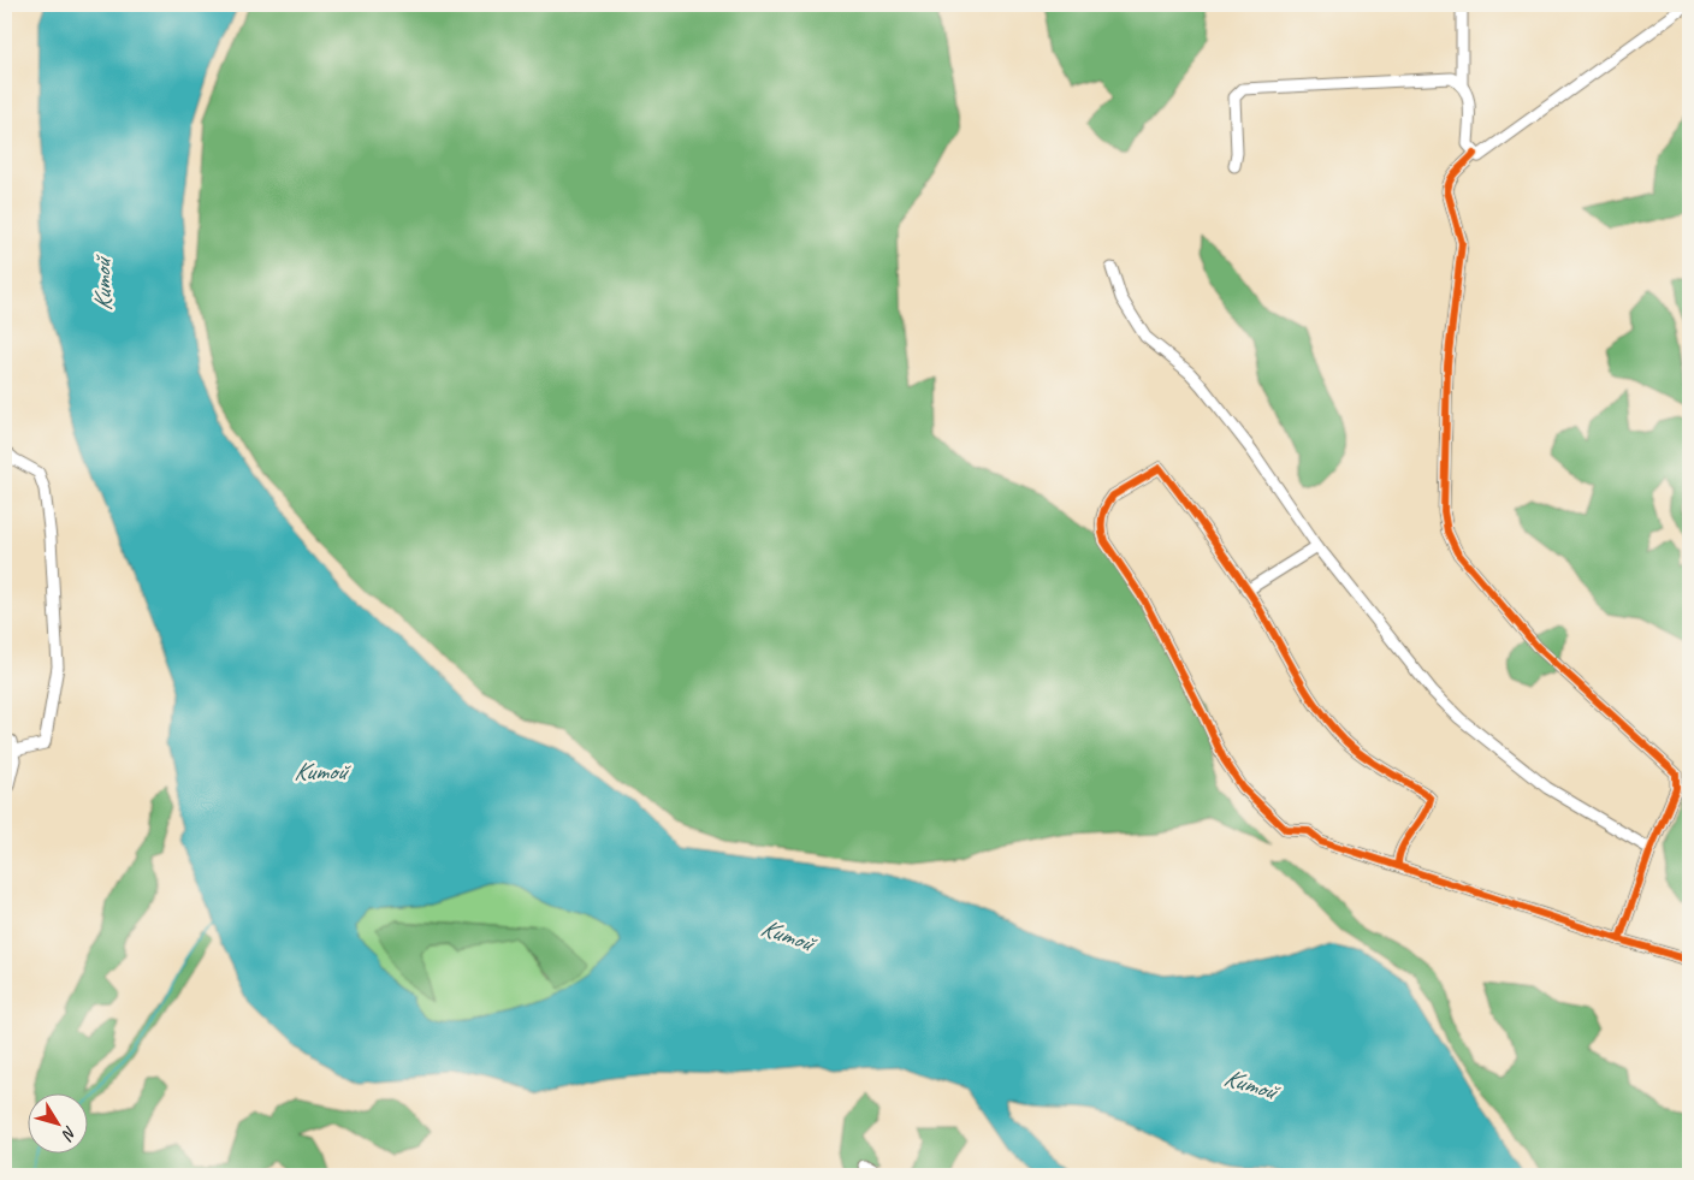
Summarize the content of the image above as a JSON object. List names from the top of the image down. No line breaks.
{"water":["Китой"],"north":"bottom right"}
